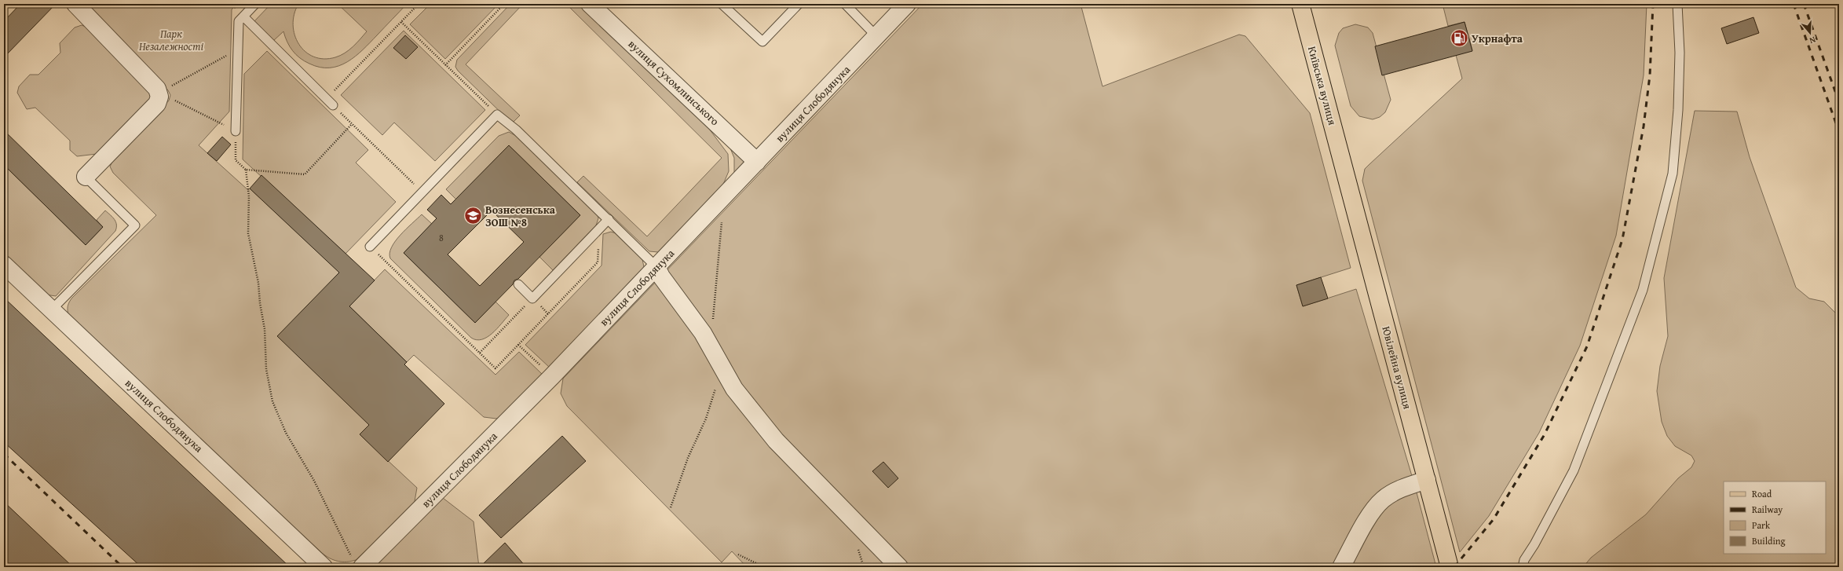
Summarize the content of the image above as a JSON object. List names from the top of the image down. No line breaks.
{"streets":{"main road":["Київська вулиця","Ювілейна вулиця"],"street":["вулиця Сухомлинського","вулиця Слободянука"]},"crossings":[["вулиця Сухомлинського","вулиця Слободянука"],["Київська вулиця","Ювілейна вулиця"]],"parks":["Парк Незалежності"],"places":{"fuel station":["Укрнафта"],"school or university":["Вознесенська ЗОШ №8"]},"house_numbers":["8"],"legend":["Road","Railway","Park","Building"],"north":"bottom"}
